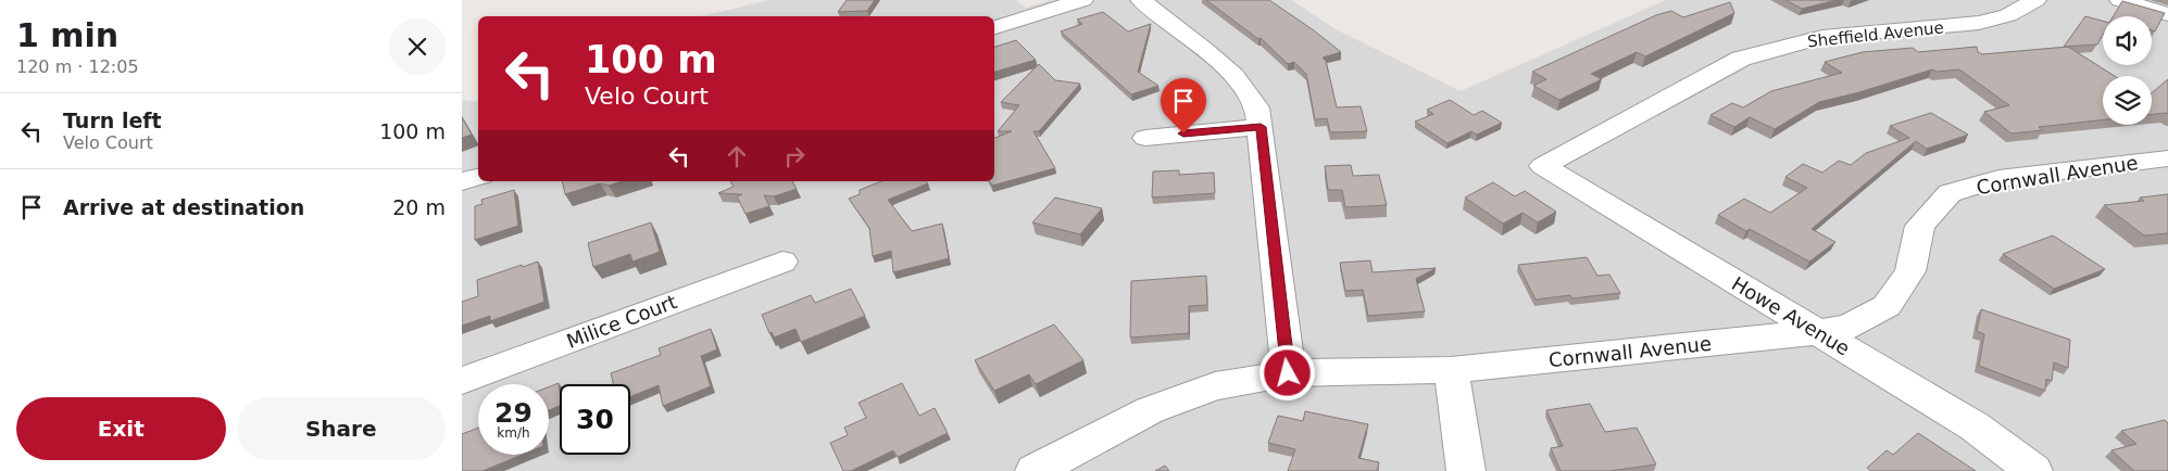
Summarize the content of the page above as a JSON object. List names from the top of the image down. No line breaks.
{"streets":{"street":["Sheffield Avenue","Cornwall Avenue","Howe Avenue","Milice Court"]},"crossings":[["Sheffield Avenue","Howe Avenue"],["Cornwall Avenue","Howe Avenue"]],"page":{"heading":["1 min","120 m · 12:05"],"turn":["100 m","Velo Court"],"list":[{"name":"Turn left","note":"Velo Court","value":"100 m"},{"name":"Arrive at destination","value":"20 m"}],"speed":"29 km/h","limit":"30","buttons":["Exit","Share"]}}
